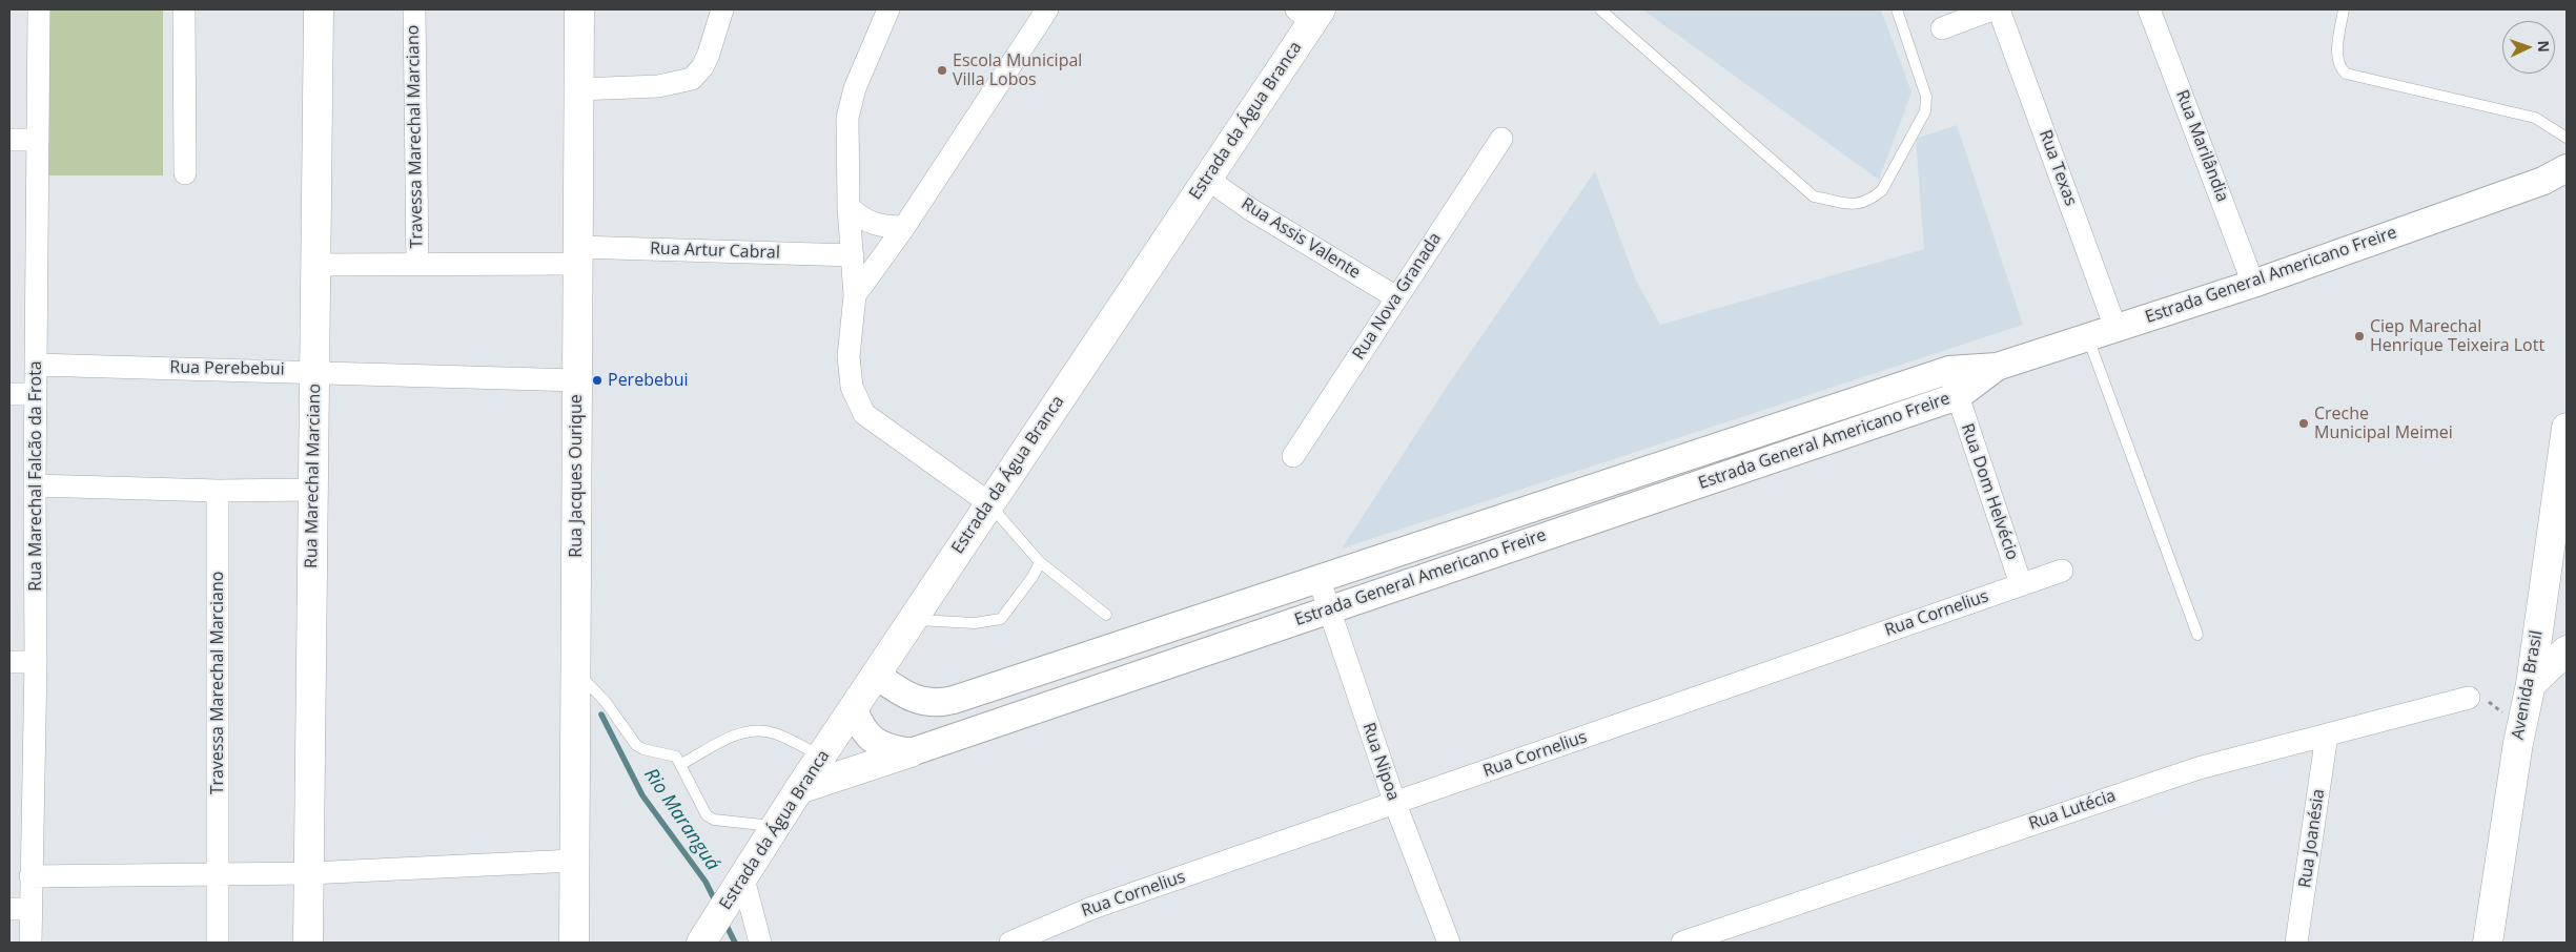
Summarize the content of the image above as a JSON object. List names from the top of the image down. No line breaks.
{"streets":{"main road":["Estrada da Água Branca","Rua Marechal Marciano","Rua Jacques Ourique","Avenida Brasil"],"street":["Travessa Marechal Marciano","Rua Marilândia","Rua Texas","Rua Assis Valente","Rua Artur Cabral","Estrada General Americano Freire","Rua Nova Granada","Rua Perebebui","Rua Marechal Falcão da Frota","Rua Dom Helvécio","Rua Cornelius","Rua Nipoa","Rua Lutécia","Rua Joanésia"]},"crossings":[["Estrada da Água Branca","Rua Assis Valente"],["Estrada da Água Branca","Estrada General Americano Freire"],["Travessa Marechal Marciano","Rua Artur Cabral"],["Rua Marilândia","Estrada General Americano Freire"],["Rua Texas","Estrada General Americano Freire"],["Rua Assis Valente","Rua Nova Granada"],["Rua Artur Cabral","Rua Marechal Marciano"],["Rua Artur Cabral","Rua Jacques Ourique"],["Estrada General Americano Freire","Rua Dom Helvécio"],["Estrada General Americano Freire","Rua Nipoa"],["Rua Perebebui","Rua Marechal Falcão da Frota"],["Rua Perebebui","Rua Marechal Marciano"],["Rua Perebebui","Rua Jacques Ourique"],["Rua Dom Helvécio","Rua Cornelius"],["Rua Cornelius","Rua Nipoa"],["Rua Lutécia","Rua Joanésia"]],"water":["Rio Maranguá"],"places":["Escola Municipal Villa Lobos","Ciep Marechal Henrique Teixeira Lott","Perebebui","Creche Municipal Meimei"],"north":"right"}
